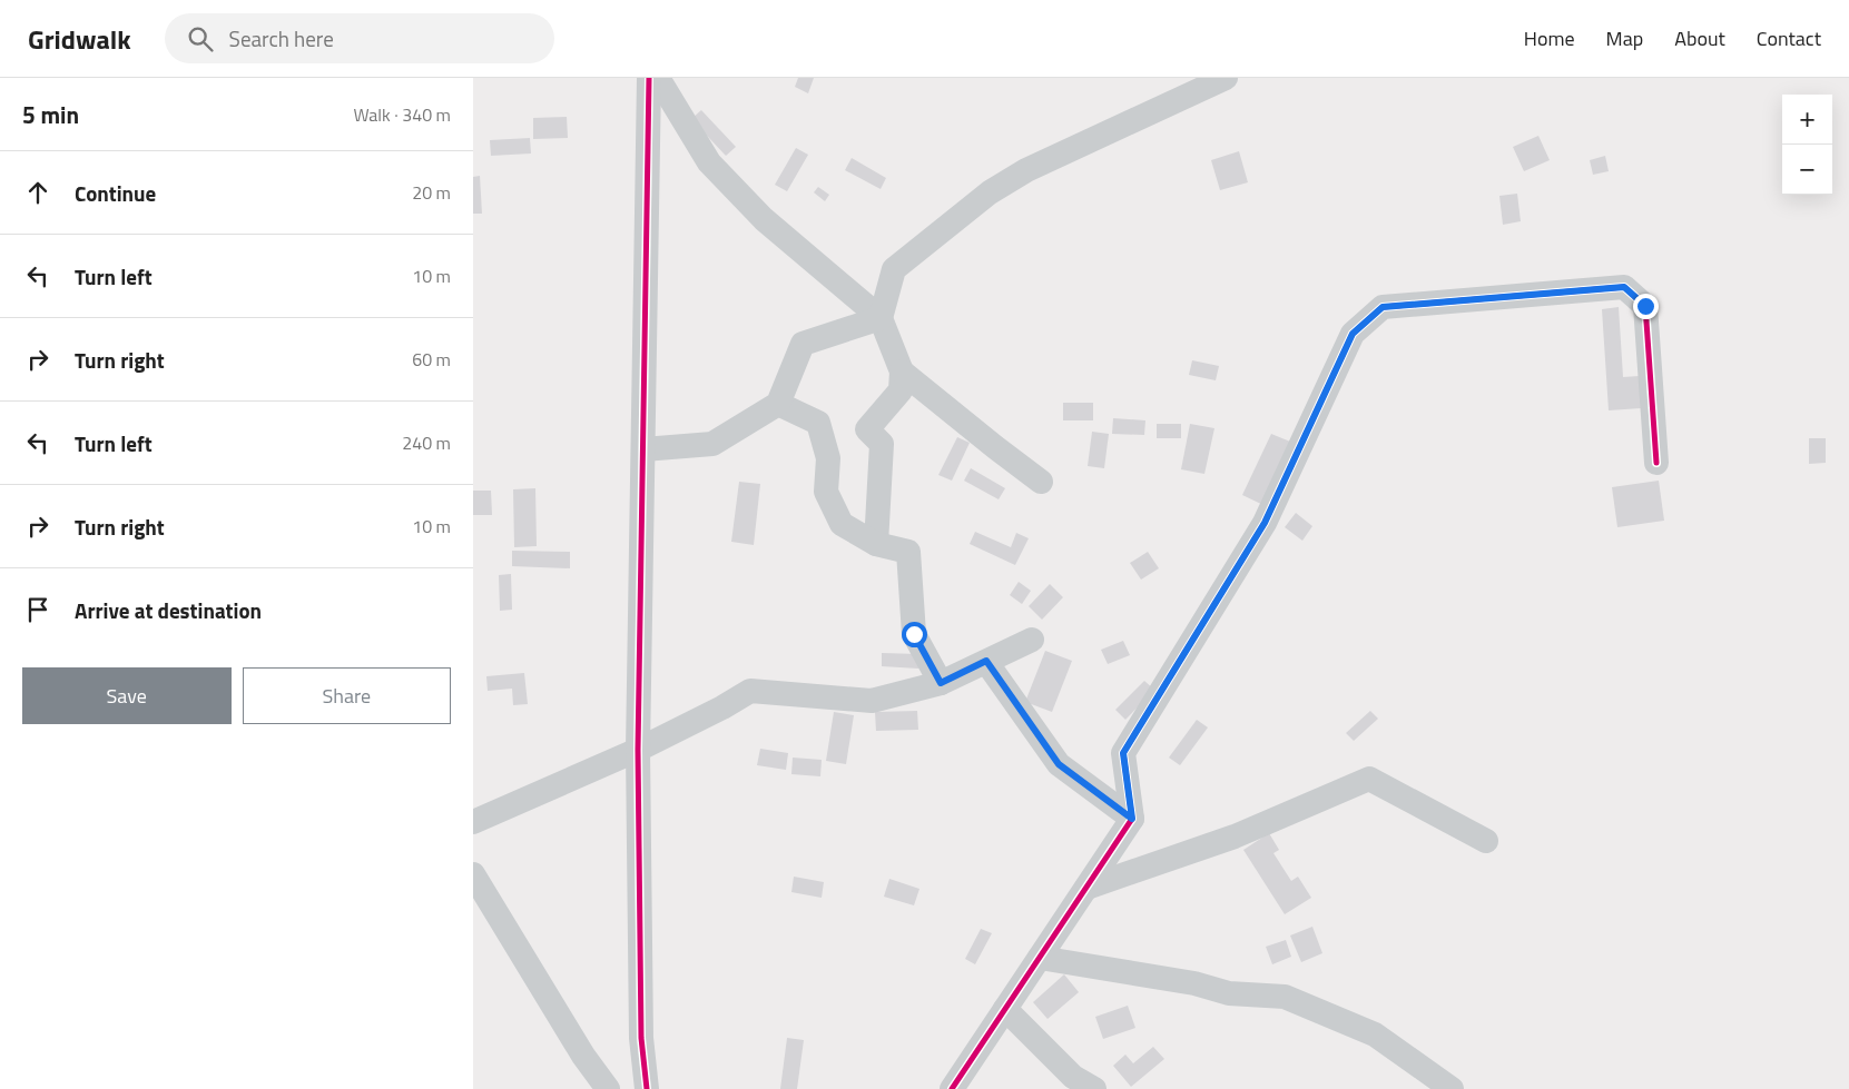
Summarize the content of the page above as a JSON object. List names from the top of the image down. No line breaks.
{"page":{"header":"Gridwalk","search":"Search here","nav":["Home","Map","About","Contact"],"heading":["5 min","Walk · 340 m"],"map_buttons":["+","−"],"list":[["Continue","20 m"],["Turn left","10 m"],["Turn right","60 m"],["Turn left","240 m"],["Turn right","10 m"],"Arrive at destination"],"buttons":["Save","Share"]}}
